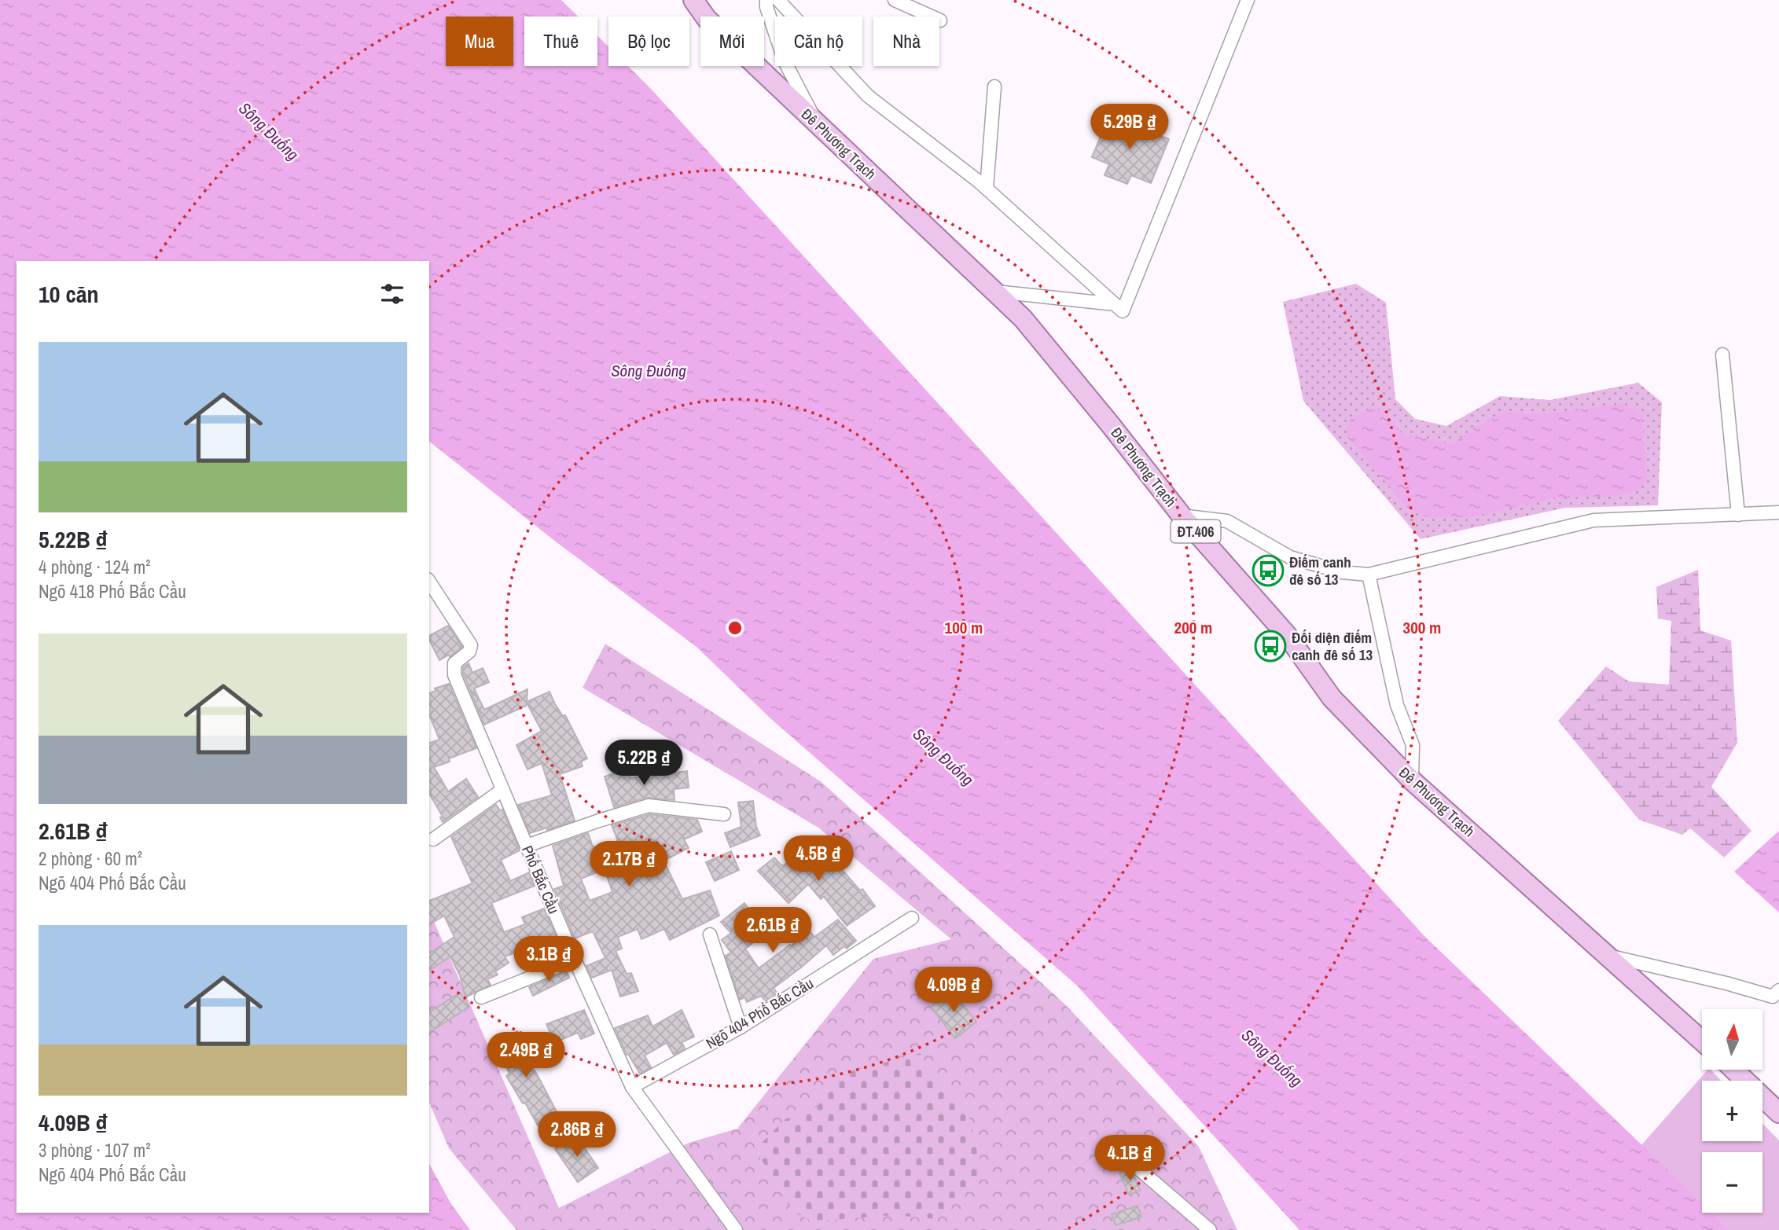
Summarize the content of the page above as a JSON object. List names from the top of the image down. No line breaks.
{"streets":{"main road":["Đê Phương Trạch","ĐT.406"],"street":["Phố Bắc Cầu","Ngõ 404 Phố Bắc Cầu"]},"crossings":[["Phố Bắc Cầu","Ngõ 404 Phố Bắc Cầu"]],"water":["Sông Đuống"],"places":{"bus stop":["Điếm canh đê số 13","Đối diện điếm canh đê số 13"]},"north":"top","page":{"chip":["Mua","Thuê","Bộ lọc","Mới","Căn hộ","Nhà"],"price":["5.29B ₫","5.22B ₫","4.5B ₫","2.17B ₫","2.61B ₫","3.1B ₫","4.09B ₫","2.49B ₫","2.86B ₫","4.1B ₫"],"heading":"10 căn","list":[{"name":"5.22B ₫","note":"4 phòng · 124 m² · Ngõ 418 Phố Bắc Cầu"},{"name":"2.61B ₫","note":"2 phòng · 60 m² · Ngõ 404 Phố Bắc Cầu"},{"name":"4.09B ₫","note":"3 phòng · 107 m² · Ngõ 404 Phố Bắc Cầu"}],"map_buttons":["+","−"]},"rings":["100 m","200 m","300 m"]}
